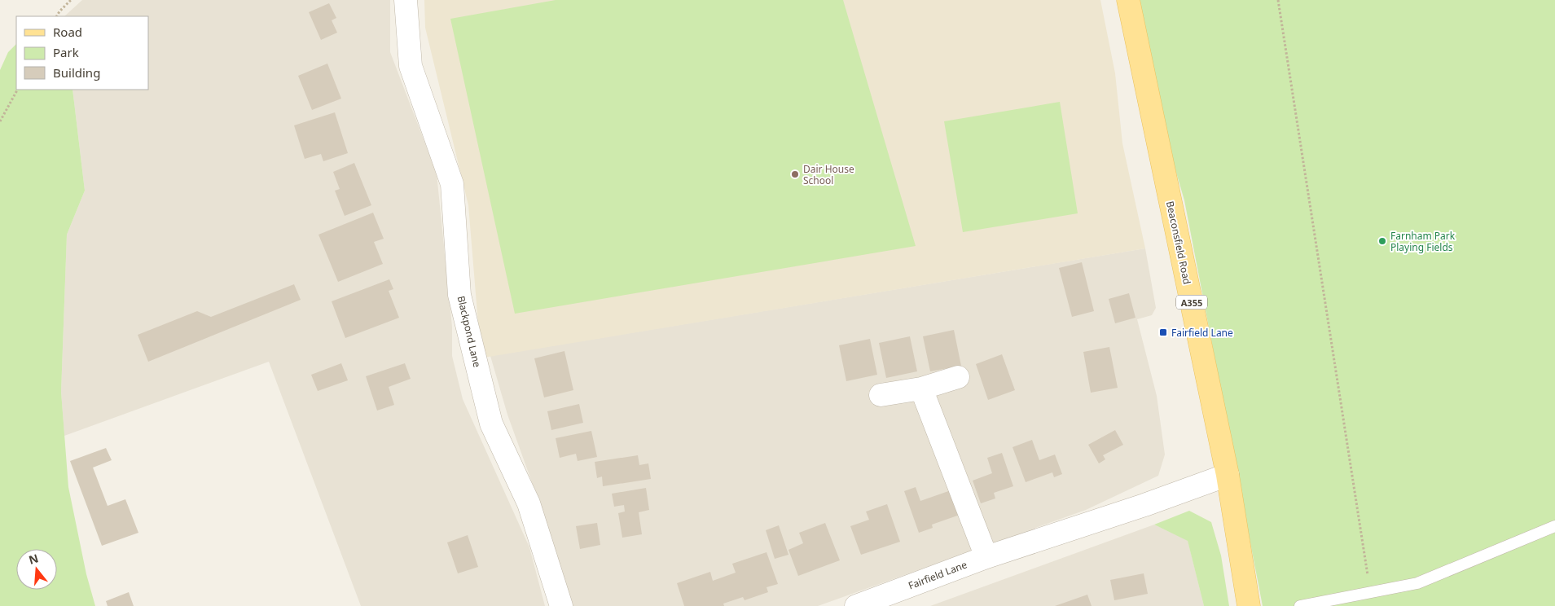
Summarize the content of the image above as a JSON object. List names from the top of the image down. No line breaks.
{"streets":{"main road":["Beaconsfield Road","A355"],"street":["Blackpond Lane","Fairfield Lane"]},"crossings":[["Beaconsfield Road","Fairfield Lane"]],"places":{"other":["Dair House School","Farnham Park Playing Fields"],"transit":["Fairfield Lane"]},"legend":["Road","Park","Building"],"north":"top"}
